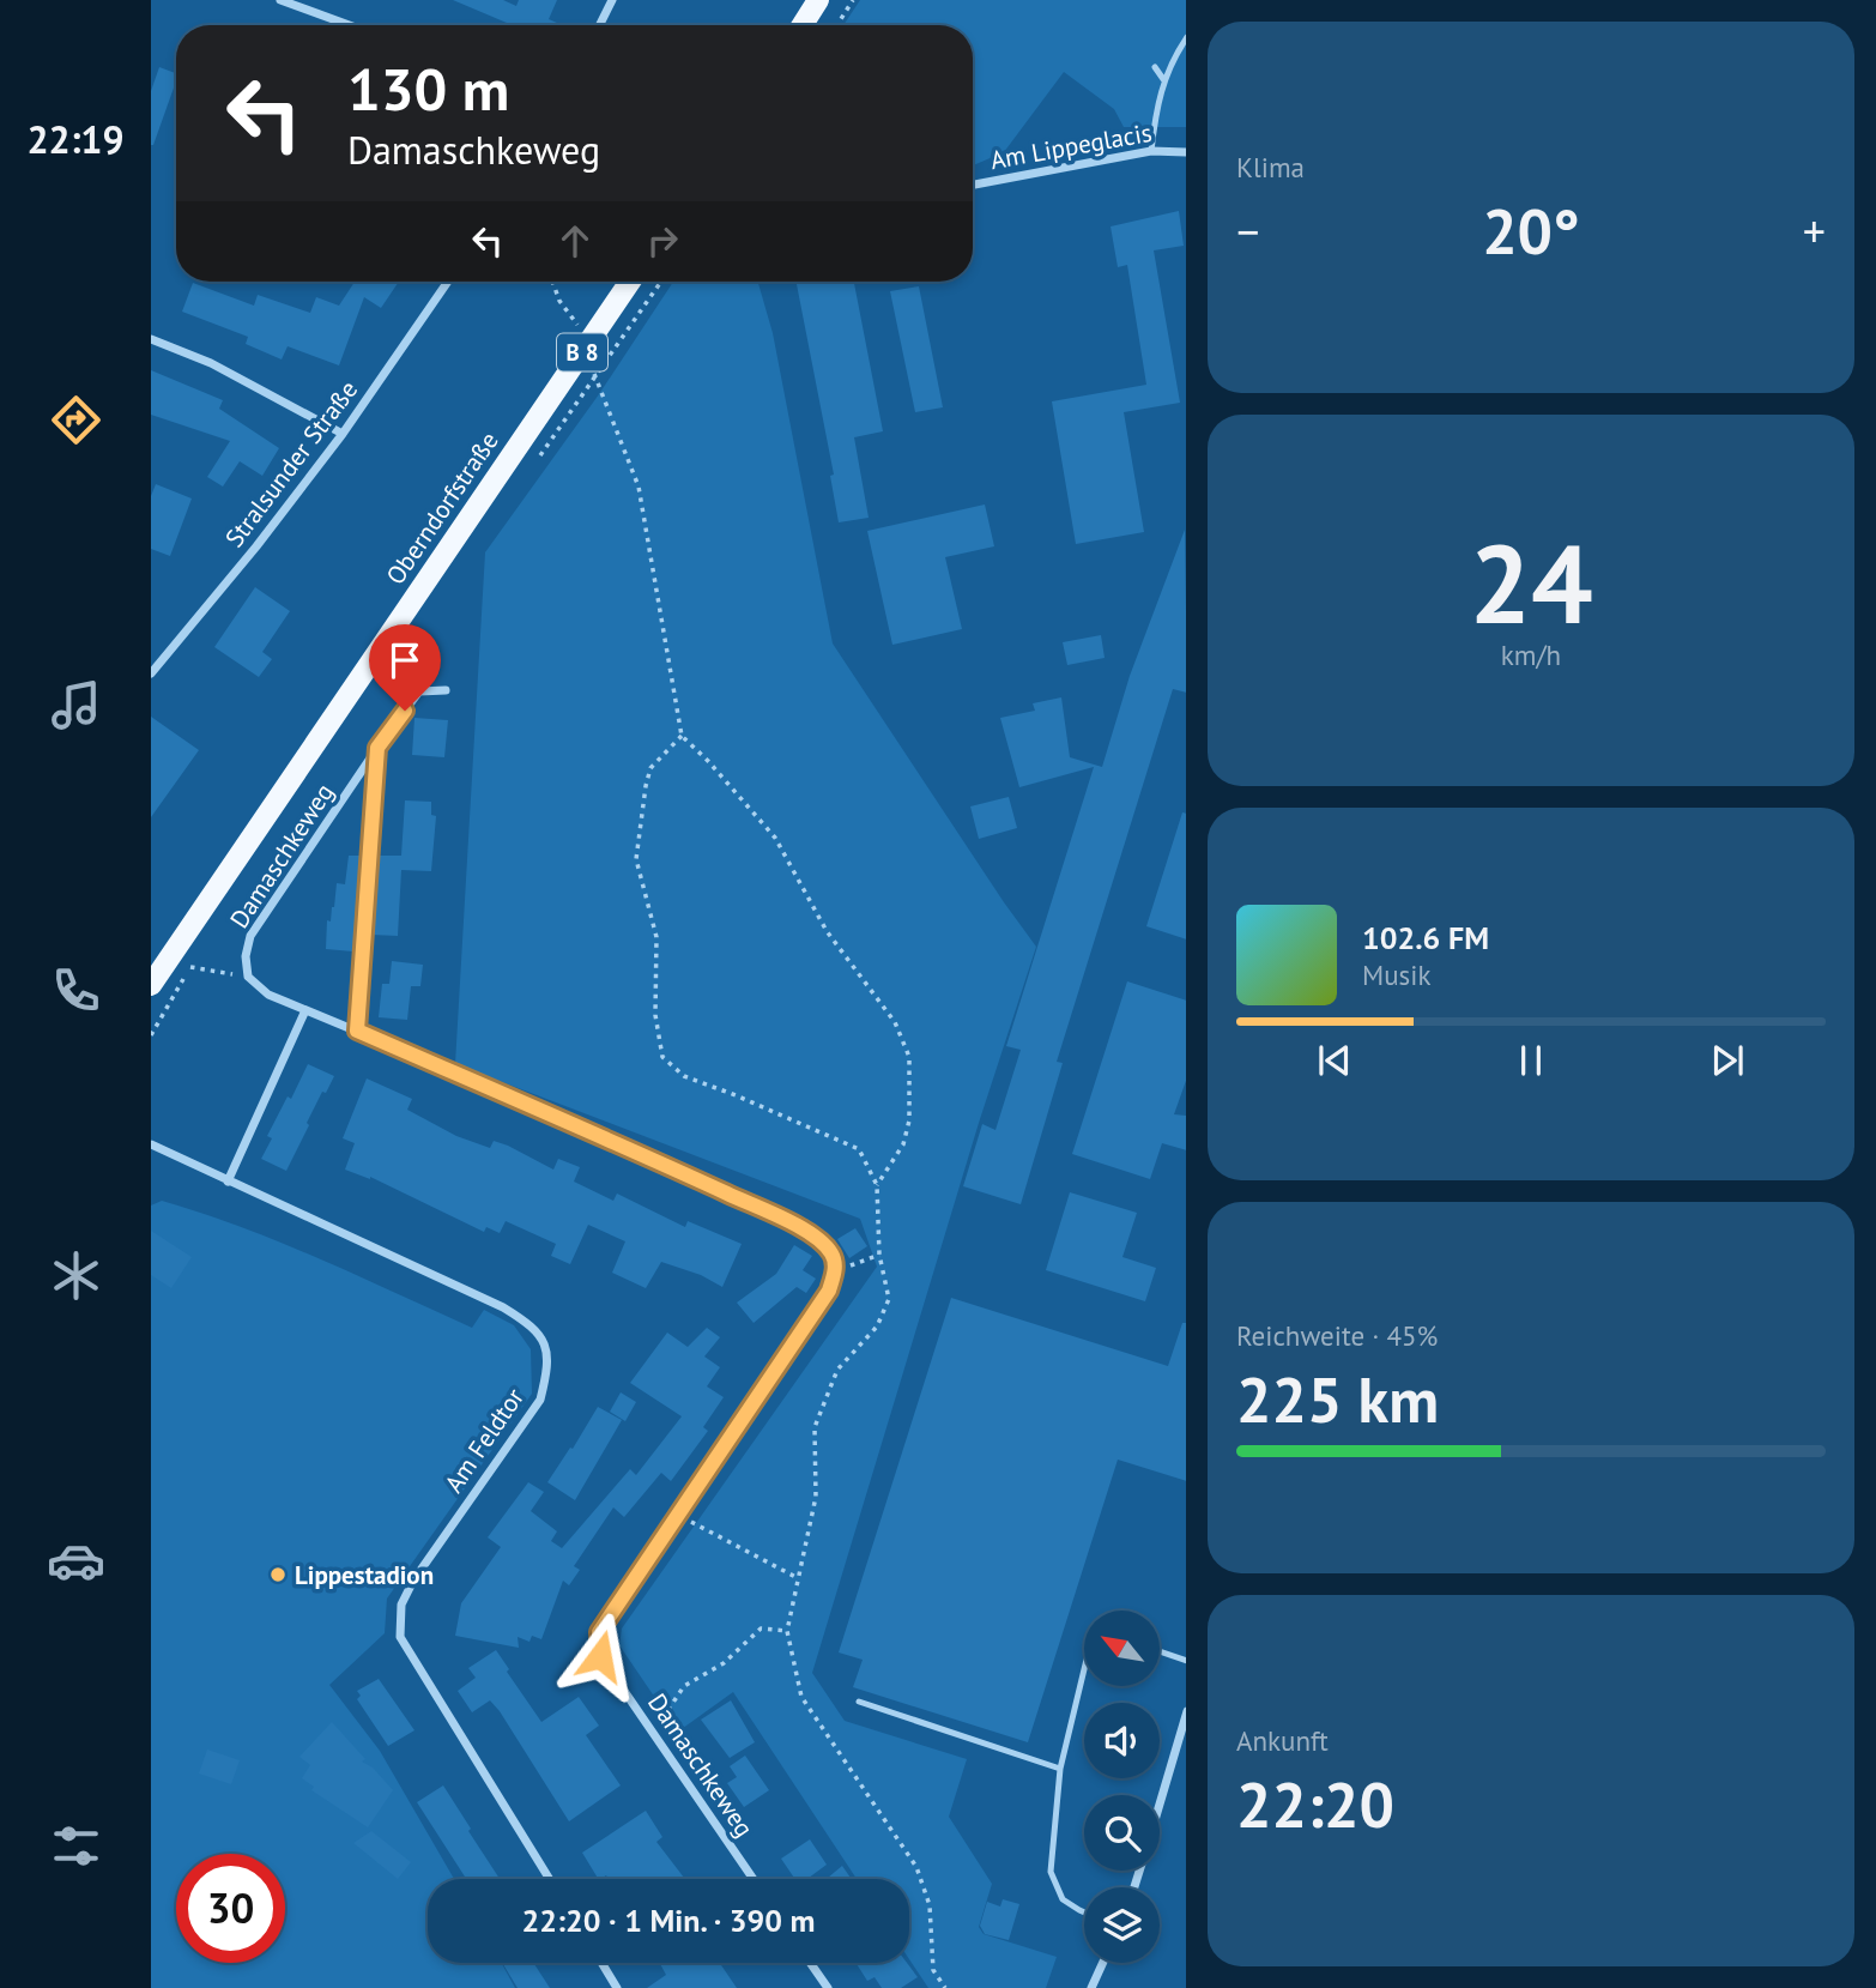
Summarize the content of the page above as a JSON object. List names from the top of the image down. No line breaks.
{"streets":{"main road":["B 8","Oberndorfstraße"],"street":["Am Lippeglacis","Stralsunder Straße","Damaschkeweg","Am Feldtor"]},"places":["Lippestadion"],"north":"top left","page":{"tabs":"22:19","tile":["Klima",["24","km/h"],["Reichweite · 45%","225 km"],["Ankunft","22:20"]],"turn":["130 m","Damaschkeweg"],"heat":["−","20°","+"],"song":["102.6 FM","Musik"],"limit":"30","trip":"22:20 · 1 Min. · 390 m"}}
